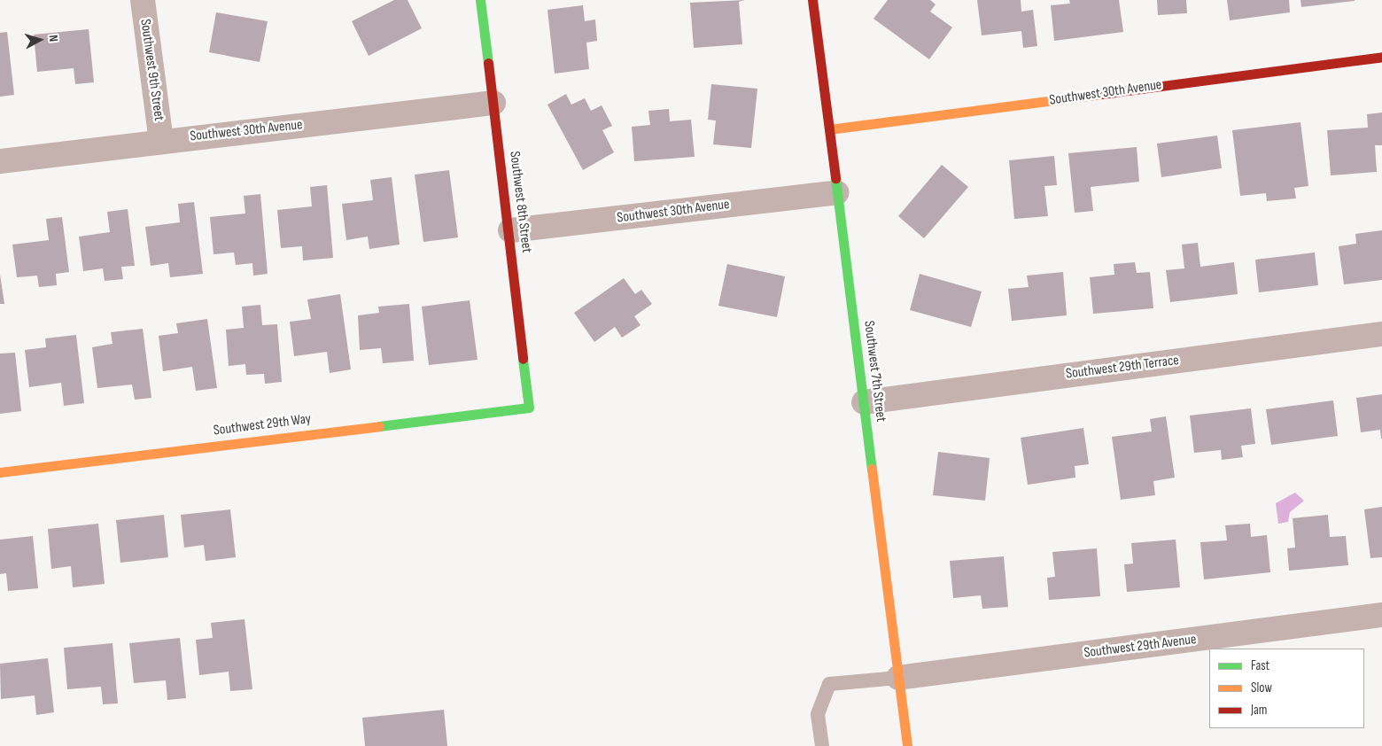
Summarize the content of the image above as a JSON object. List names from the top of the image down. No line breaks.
{"streets":{"street":["Southwest 9th Street","Southwest 30th Avenue","Southwest 8th Street","Southwest 29th Terrace","Southwest 7th Street","Southwest 29th Way","Southwest 29th Avenue"]},"crossings":[["Southwest 9th Street","Southwest 30th Avenue"],["Southwest 30th Avenue","Southwest 8th Street"],["Southwest 30th Avenue","Southwest 7th Street"],["Southwest 8th Street","Southwest 29th Way"],["Southwest 29th Terrace","Southwest 7th Street"],["Southwest 7th Street","Southwest 29th Avenue"]],"legend":["Fast","Slow","Jam"],"north":"right"}
